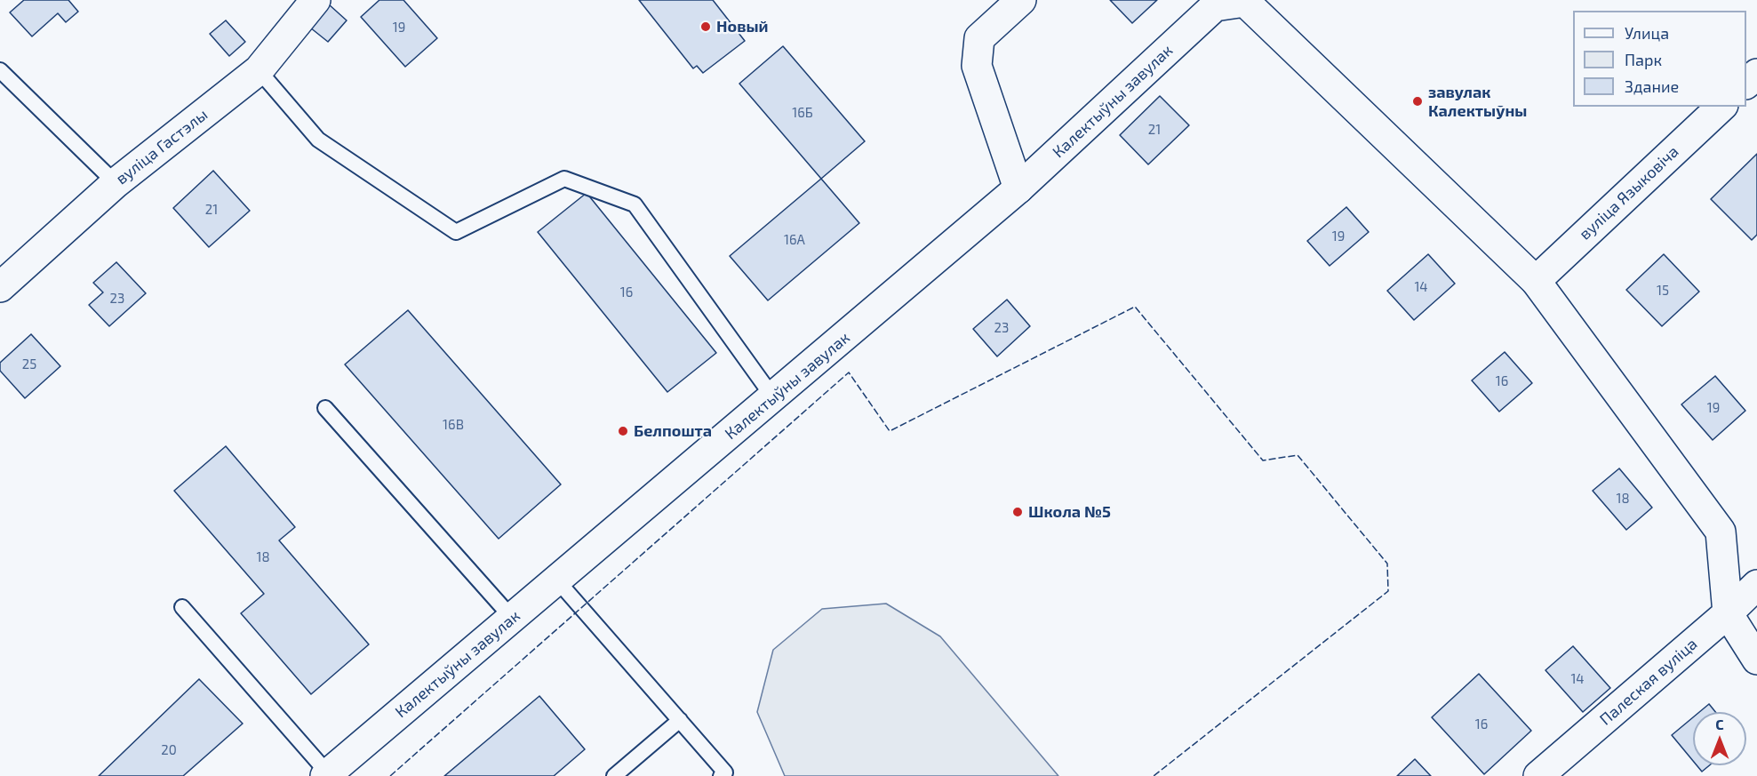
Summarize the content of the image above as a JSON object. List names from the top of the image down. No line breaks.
{"streets":{"street":["Калектыўны завулак","вуліца Гастэлы","вуліца Языковіча","Палеская вуліца"]},"places":["Новый","завулак Калектыўны","Белпошта","Школа №5"],"house_numbers":["19","16Б","21","21","19","16А","14","15","16","23","23","25","16","19","16В","18","18","14","16","20"],"legend":["Улица","Парк","Здание"],"north":"top"}
